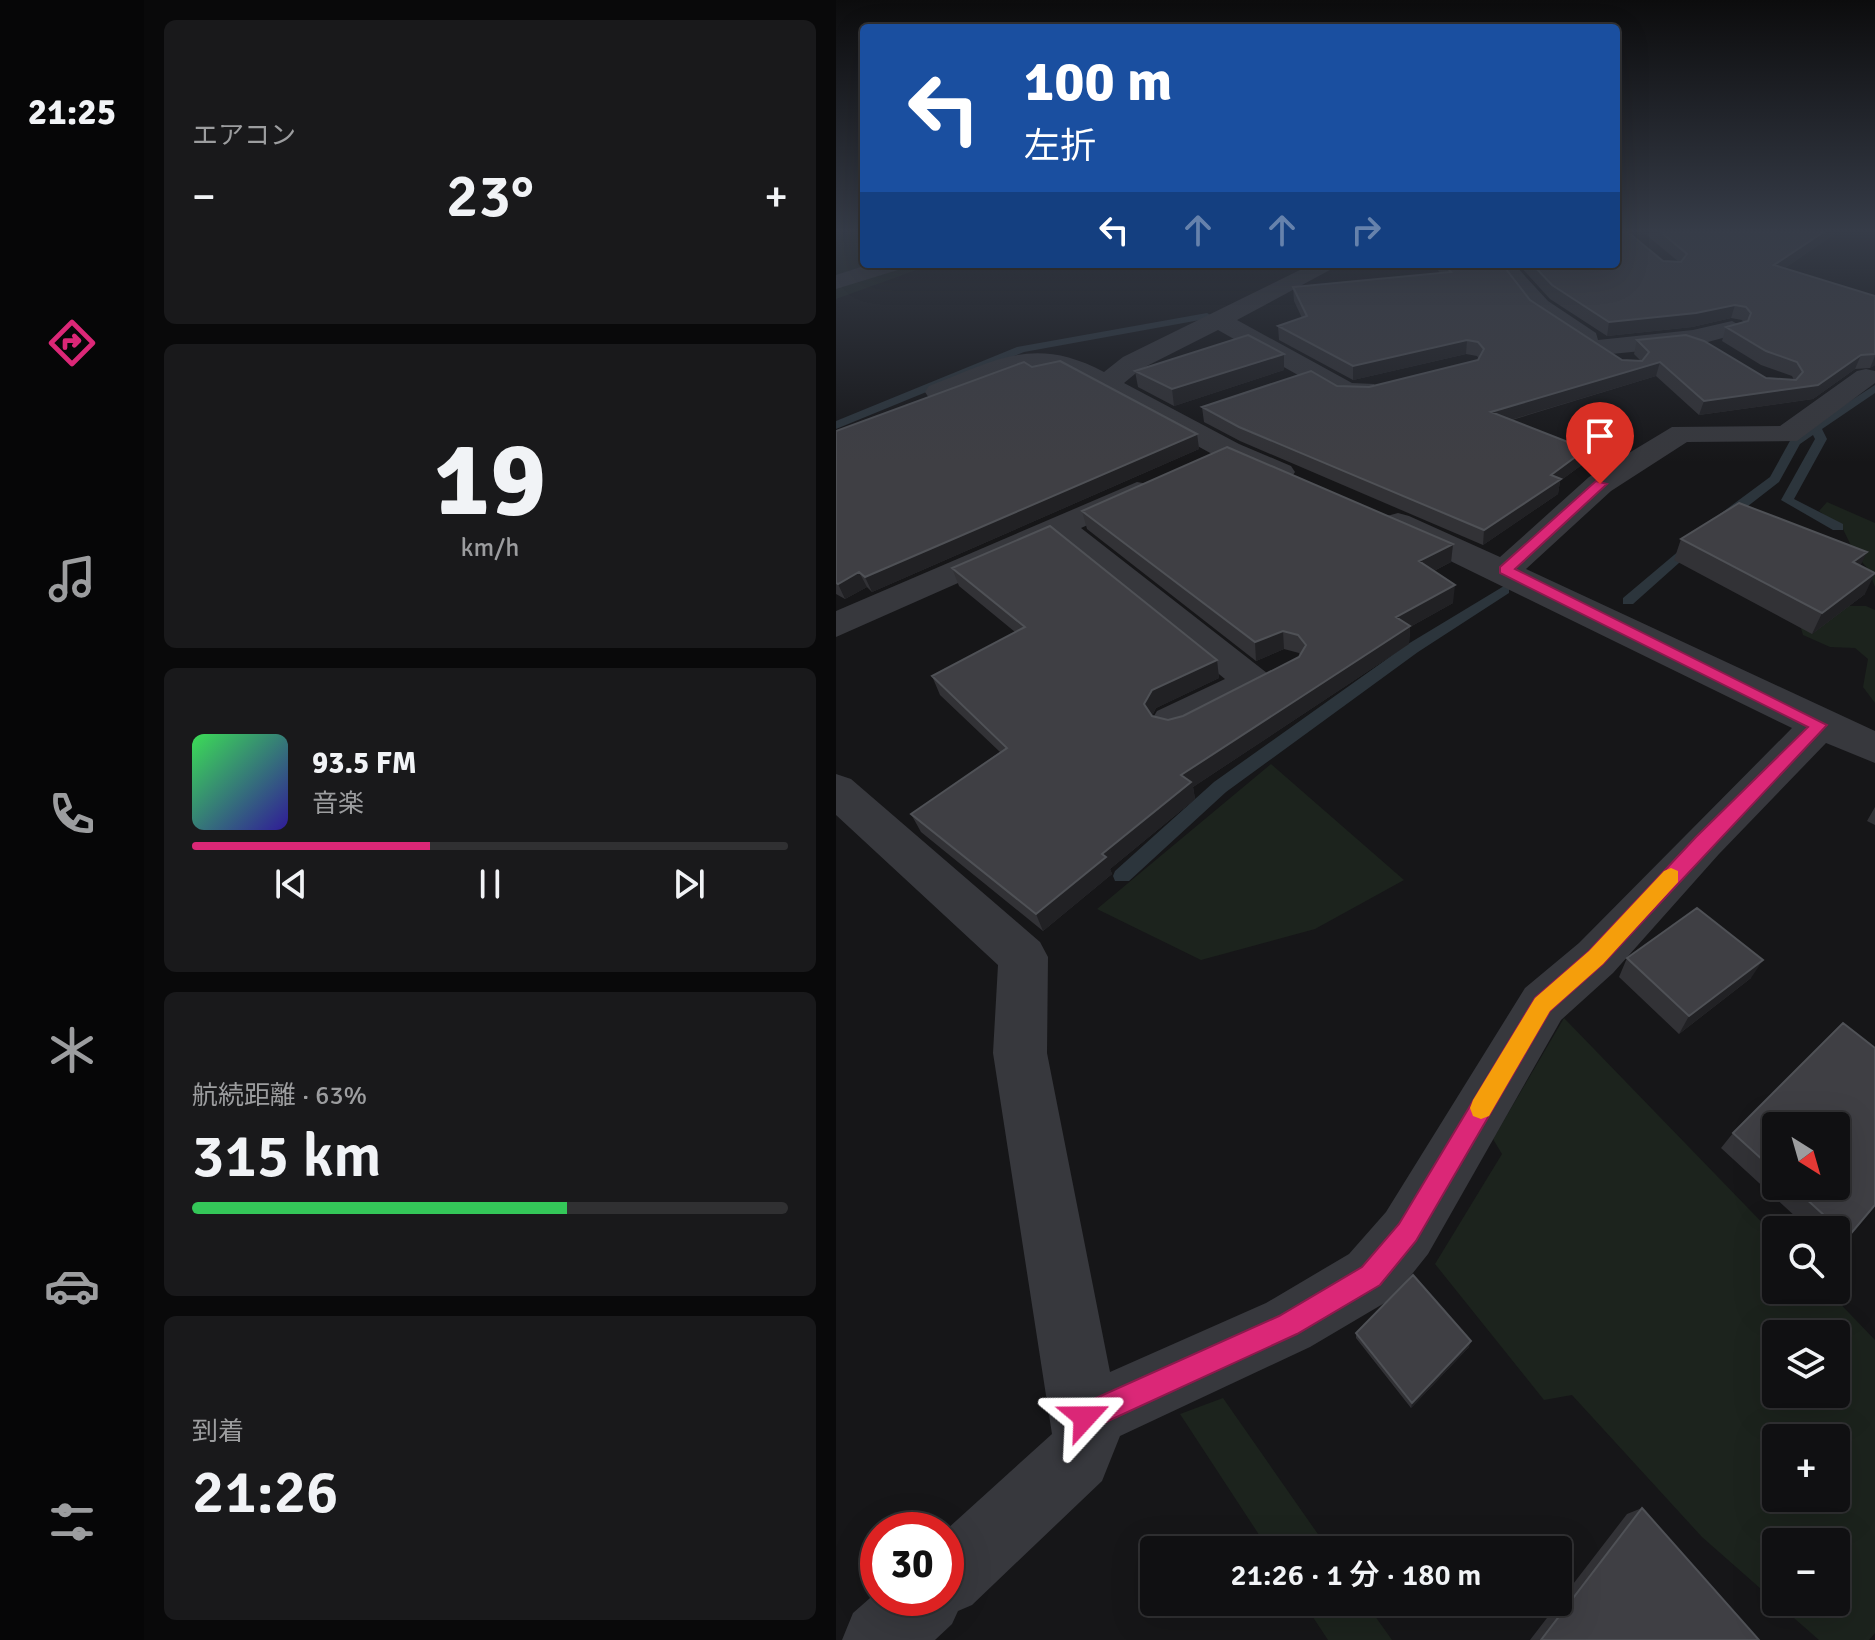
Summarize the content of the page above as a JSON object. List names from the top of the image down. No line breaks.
{"north":"bottom right","page":{"tabs":"21:25","tile":["エアコン",["19","km/h"],["航続距離 · 63%","315 km"],["到着","21:26"]],"turn":["100 m","左折"],"heat":["−","23°","+"],"song":["93.5 FM","音楽"],"map_buttons":["+","−"],"limit":"30","trip":"21:26 · 1 分 · 180 m"}}
